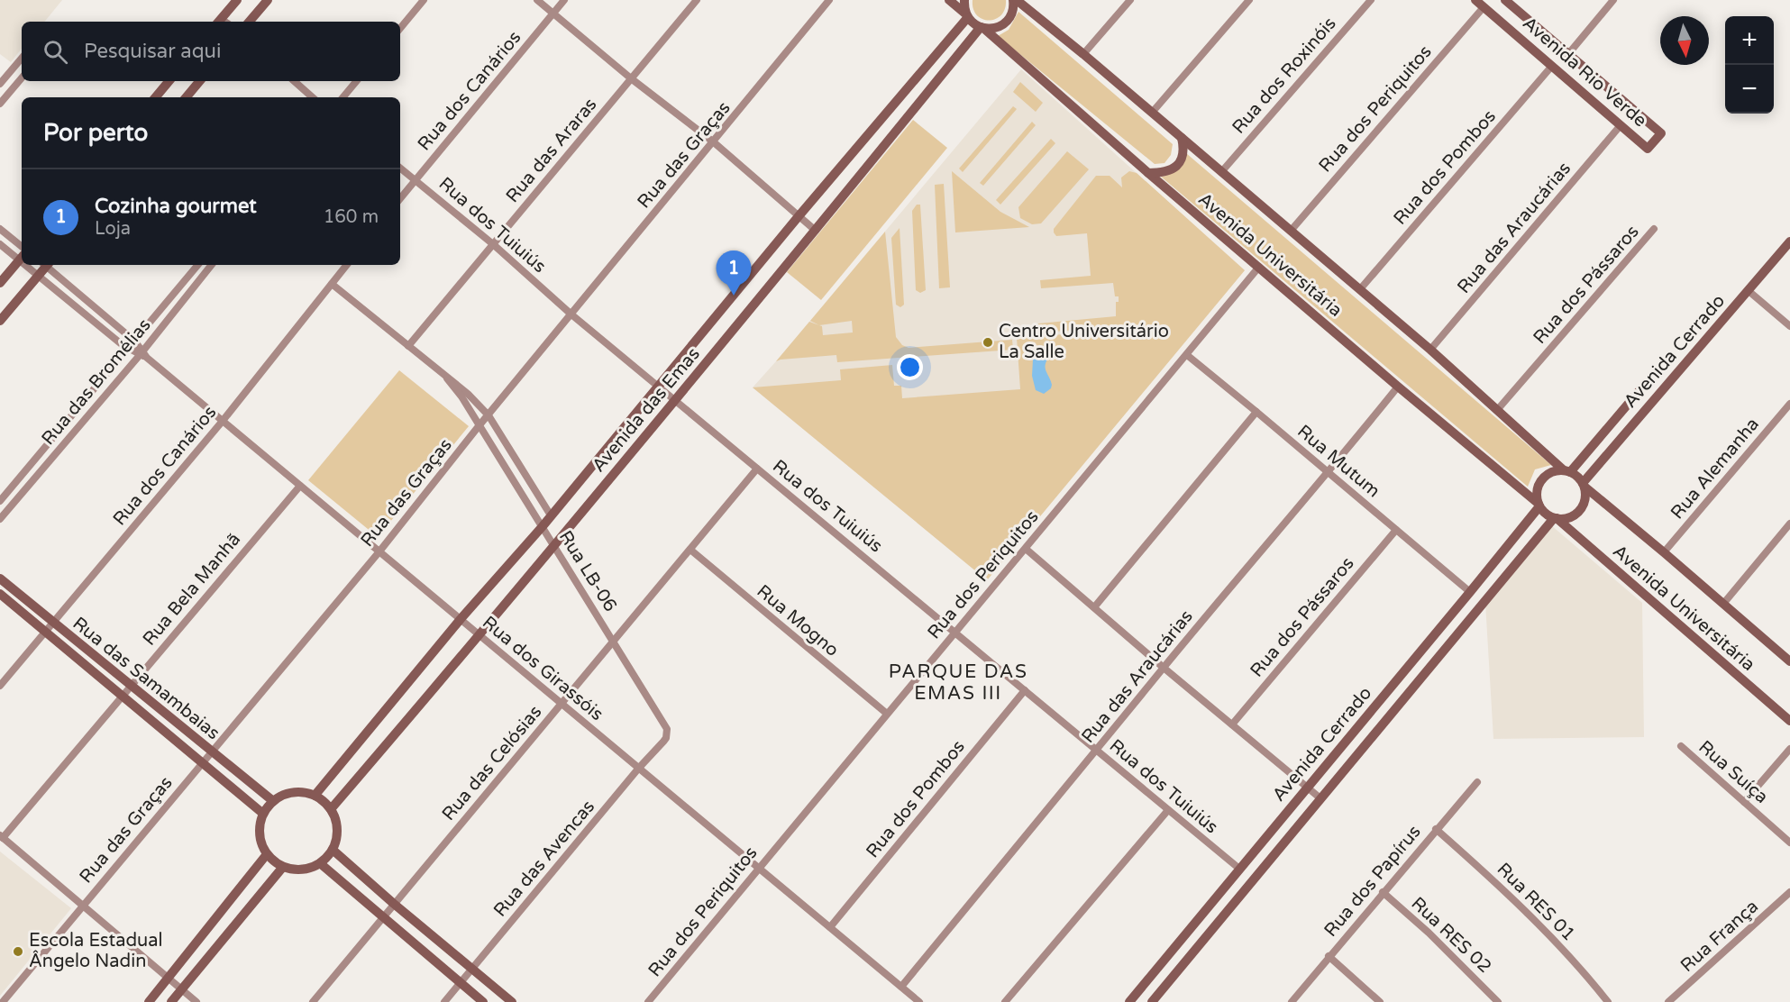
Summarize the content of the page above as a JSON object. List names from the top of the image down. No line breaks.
{"streets":{"street":["Avenida Rio Verde","Rua dos Roxinóis","Rua dos Canários","Rua dos Periquitos","Rua das Araras","Rua das Graças","Rua dos Pombos","Rua dos Tuiuiús","Rua das Araucárias","Avenida Universitária","Rua dos Pássaros","Avenida Cerrado","Rua das Bromélias","Avenida das Emas","Rua Mutum","Rua Alemanha","Rua LB-06","Rua Bela Manhã","Rua Mogno","Rua dos Girassóis","Rua das Samambaias","Rua das Celósias","Rua Suíça","Rua das Avencas","Rua dos Papírus","Rua RES 01","Rua RES 02","Rua França"]},"crossings":[["Avenida Rio Verde","Rua dos Periquitos"],["Avenida Rio Verde","Rua dos Pombos"],["Avenida Rio Verde","Rua das Araucárias"],["Rua dos Roxinóis","Avenida Universitária"],["Rua dos Canários","Rua dos Tuiuiús"],["Rua dos Canários","Rua dos Girassóis"],["Rua dos Canários","Rua das Samambaias"],["Rua dos Periquitos","Rua dos Tuiuiús"],["Rua dos Periquitos","Avenida Universitária"],["Rua dos Periquitos","Rua Mutum"],["Rua dos Periquitos","Rua Mogno"],["Rua dos Periquitos","Rua dos Girassóis"],["Rua das Araras","Rua dos Tuiuiús"],["Rua das Graças","Rua dos Tuiuiús"],["Rua das Graças","Rua LB-06"],["Rua das Graças","Rua dos Girassóis"],["Rua das Graças","Rua das Samambaias"],["Rua dos Pombos","Rua dos Tuiuiús"],["Rua dos Pombos","Avenida Universitária"],["Rua dos Pombos","Rua dos Girassóis"],["Rua dos Tuiuiús","Rua das Araucárias"],["Rua dos Tuiuiús","Avenida Cerrado"],["Rua dos Tuiuiús","Avenida das Emas"],["Rua dos Tuiuiús","Rua das Celósias"],["Rua das Araucárias","Avenida Universitária"],["Rua das Araucárias","Rua Mutum"],["Rua das Araucárias","Rua dos Girassóis"],["Avenida Universitária","Rua dos Pássaros"],["Avenida Universitária","Avenida Cerrado"],["Avenida Universitária","Avenida das Emas"],["Avenida Universitária","Rua Alemanha"],["Rua dos Pássaros","Rua Mutum"],["Avenida Cerrado","Rua Mutum"],["Rua das Bromélias","Rua dos Girassóis"],["Avenida das Emas","Rua LB-06"],["Avenida das Emas","Rua dos Girassóis"],["Avenida das Emas","Rua das Samambaias"],["Rua LB-06","Rua das Celósias"],["Rua LB-06","Rua das Avencas"],["Rua Bela Manhã","Rua dos Girassóis"],["Rua Bela Manhã","Rua das Samambaias"],["Rua Mogno","Rua das Celósias"],["Rua dos Girassóis","Rua das Celósias"],["Rua dos Girassóis","Rua das Avencas"],["Rua dos Papírus","Rua RES 01"],["Rua dos Papírus","Rua RES 02"]],"districts":["PARQUE DAS EMAS III"],"places":["Centro Universitário La Salle","Escola Estadual Ângelo Nadin"],"north":"bottom","page":{"map_buttons":["+","−"],"search":"Pesquisar aqui","heading":"Por perto","list":[{"mark":"1","name":"Cozinha gourmet","note":"Loja","value":"160 m"}],"pins":"1"}}
